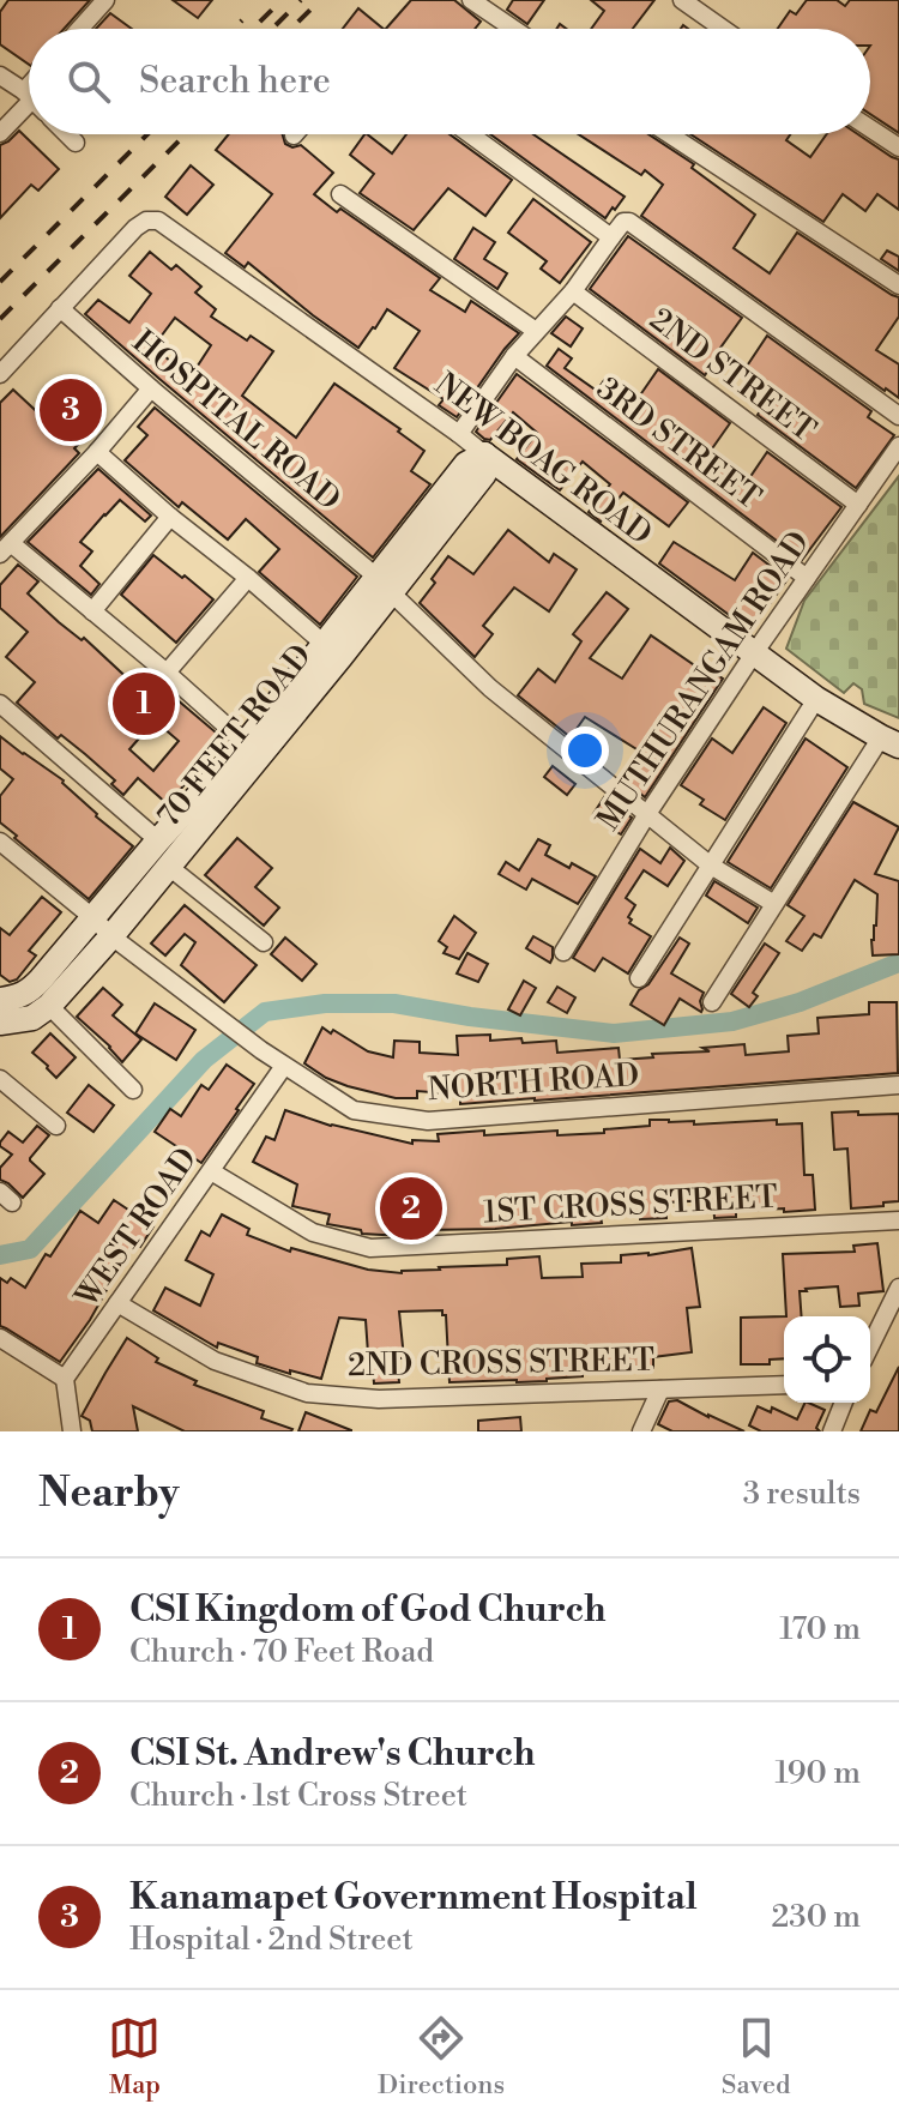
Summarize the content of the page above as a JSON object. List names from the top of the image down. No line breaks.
{"streets":{"main road":["NEW BOAG ROAD","70 FEET ROAD"],"street":["2ND STREET","HOSPITAL ROAD","3RD STREET","MUTHURANGAM ROAD","NORTH ROAD","1ST CROSS STREET","WEST ROAD","2ND CROSS STREET"]},"crossings":[["2ND STREET","MUTHURANGAM ROAD"],["HOSPITAL ROAD","NEW BOAG ROAD"],["HOSPITAL ROAD","MUTHURANGAM ROAD"],["HOSPITAL ROAD","70 FEET ROAD"],["3RD STREET","MUTHURANGAM ROAD"],["NEW BOAG ROAD","MUTHURANGAM ROAD"],["NEW BOAG ROAD","70 FEET ROAD"],["70 FEET ROAD","NORTH ROAD"],["NORTH ROAD","WEST ROAD"],["1ST CROSS STREET","WEST ROAD"],["WEST ROAD","2ND CROSS STREET"]],"page":{"search":"Search here","pins":["3","1","2"],"heading":["Nearby","3 results"],"list":[{"mark":"1","name":"CSI Kingdom of God Church","note":"Church · 70 Feet Road","value":"170 m"},{"mark":"2","name":"CSI St. Andrew's Church","note":"Church · 1st Cross Street","value":"190 m"},{"mark":"3","name":"Kanamapet Government Hospital","note":"Hospital · 2nd Street","value":"230 m"}],"nav":["Map","Directions","Saved"]}}
